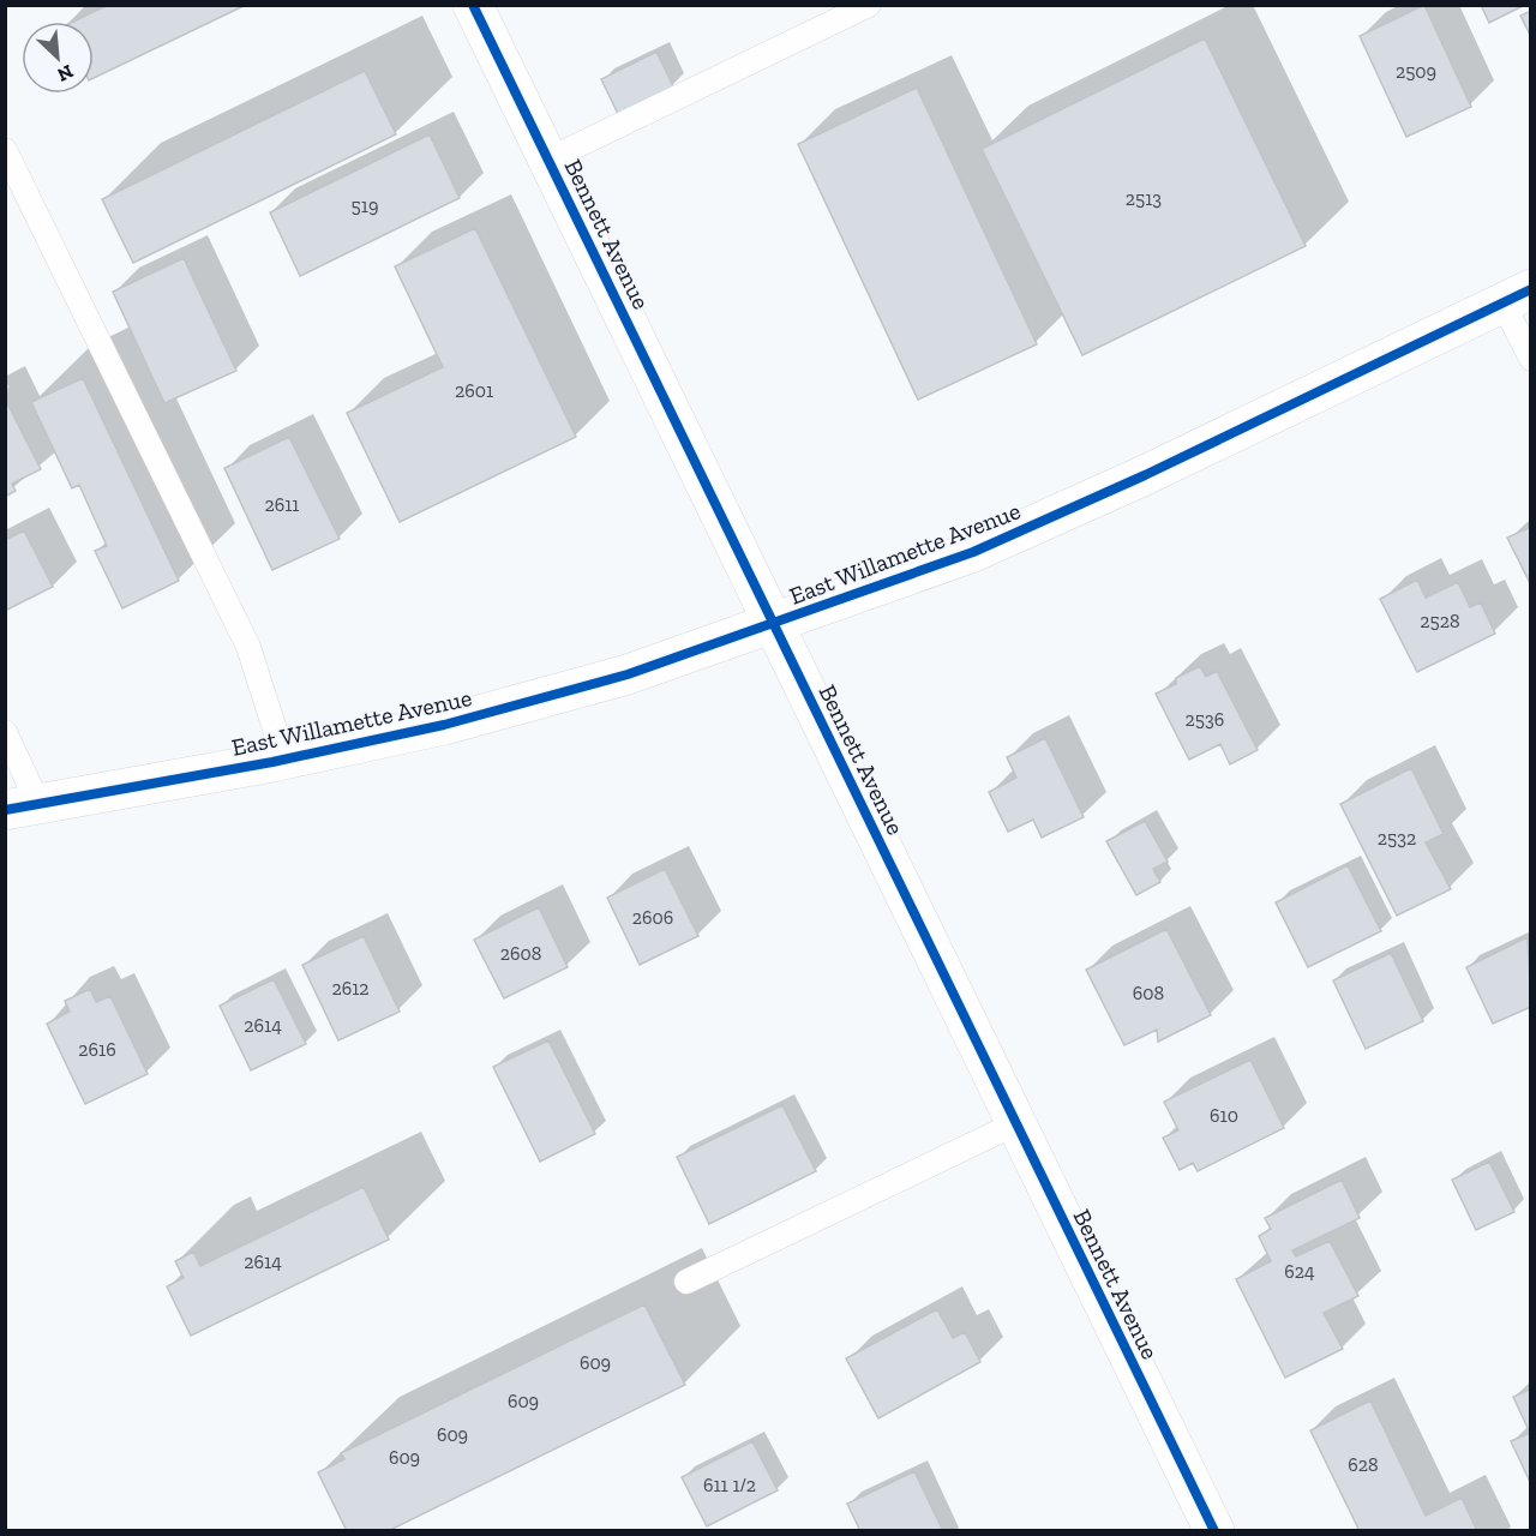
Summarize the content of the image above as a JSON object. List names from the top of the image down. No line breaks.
{"streets":{"street":["Bennett Avenue","East Willamette Avenue"]},"crossings":[["Bennett Avenue","East Willamette Avenue"]],"house_numbers":["2509","2513","519","2601","2611","2528","2536","2532","2606","2608","2612","608","2614","2616","610","2614","624","609","609","609","609","628","611 1/2"],"north":"bottom right"}
